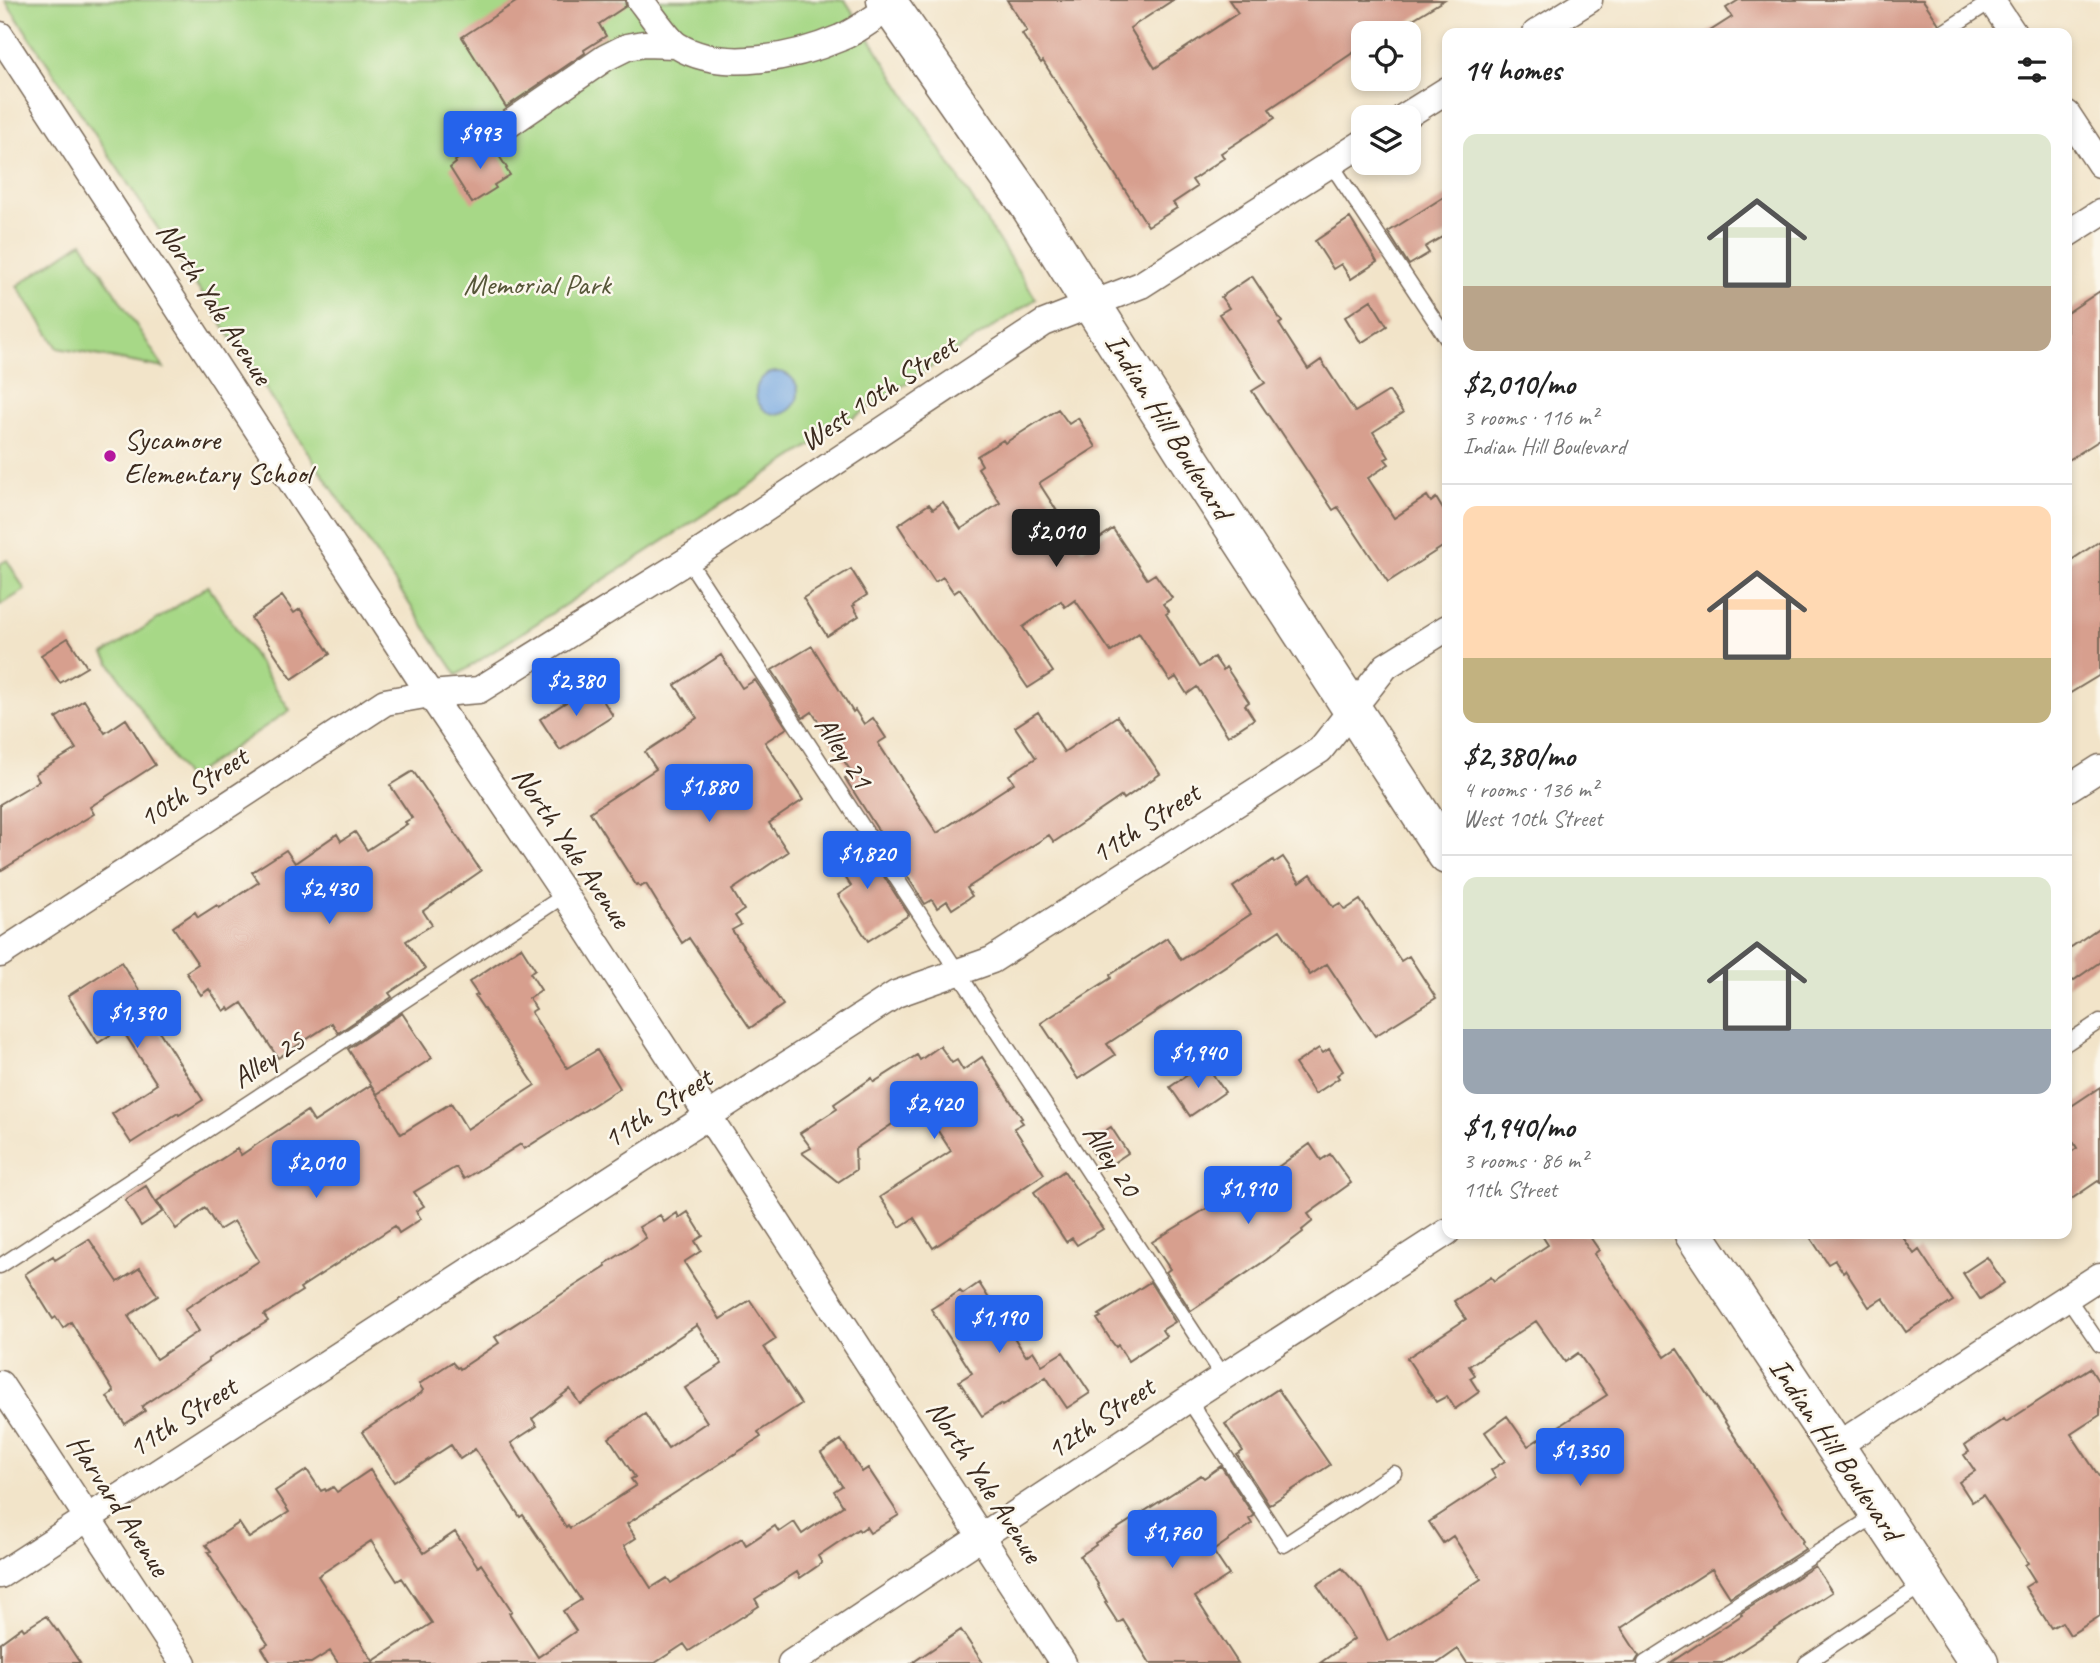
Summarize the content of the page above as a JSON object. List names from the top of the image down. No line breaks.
{"streets":{"main road":["Indian Hill Boulevard"],"street":["North Yale Avenue","West 10th Street","10th Street","11th Street","12th Street","Harvard Avenue"],"lane":["Alley 21","Alley 25","Alley 20"]},"crossings":[["North Yale Avenue","West 10th Street"],["North Yale Avenue","10th Street"],["North Yale Avenue","11th Street"],["North Yale Avenue","Alley 25"],["North Yale Avenue","12th Street"],["West 10th Street","Indian Hill Boulevard"],["West 10th Street","Alley 21"],["West 10th Street","10th Street"],["Indian Hill Boulevard","11th Street"],["Alley 21","11th Street"],["Alley 21","Alley 20"],["11th Street","Alley 20"],["11th Street","Harvard Avenue"],["Alley 20","12th Street"]],"parks":["Memorial Park"],"places":["Sycamore Elementary School"],"page":{"heading":"14 homes","price":["$993","$2,010","$2,380","$1,880","$1,820","$2,430","$1,390","$1,940","$2,420","$2,010","$1,910","$1,190","$1,350","$1,760"],"list":[{"name":"$2,010/mo","note":"3 rooms · 116 m² · Indian Hill Boulevard"},{"name":"$2,380/mo","note":"4 rooms · 136 m² · West 10th Street"},{"name":"$1,940/mo","note":"3 rooms · 86 m² · 11th Street"}]}}
